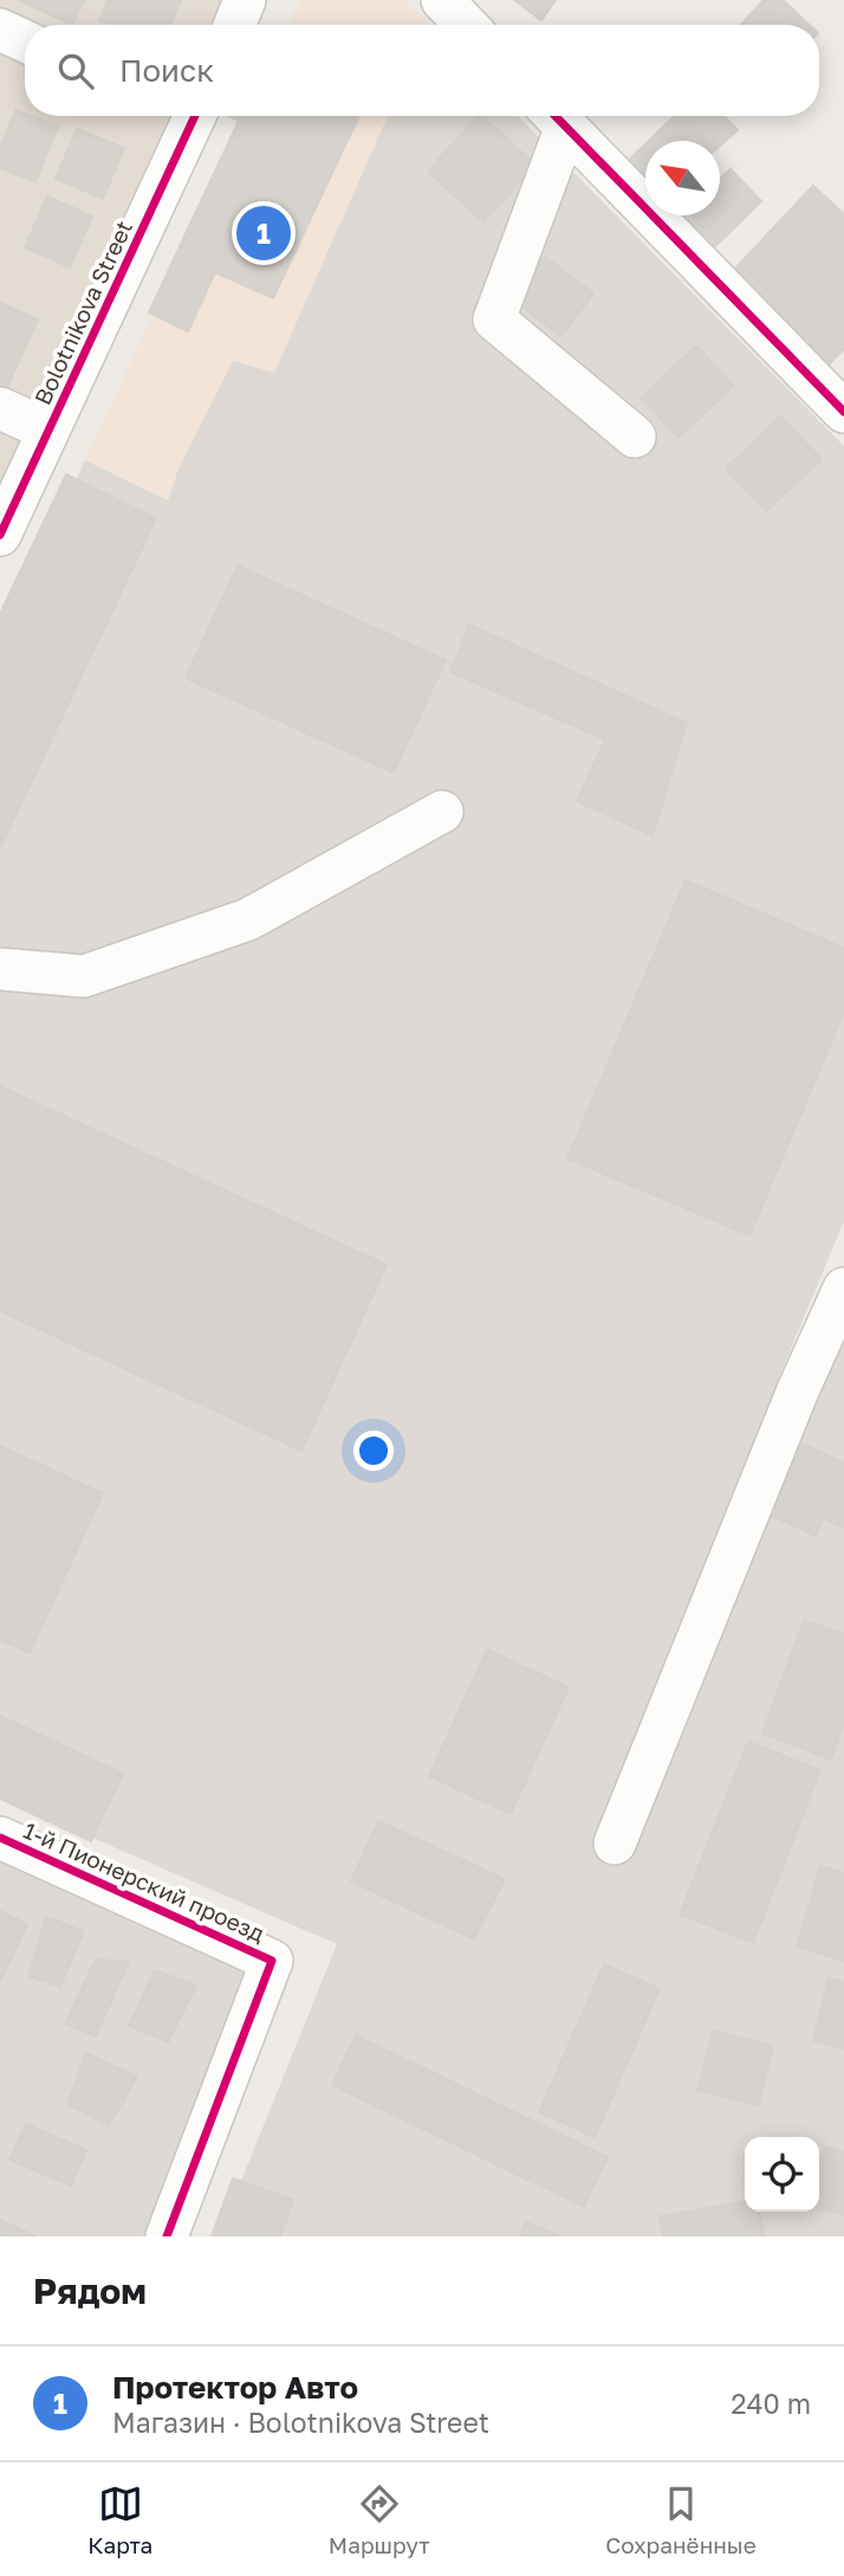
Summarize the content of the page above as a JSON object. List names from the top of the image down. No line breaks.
{"streets":{"street":["Bolotnikova Street","1-й Пионерский проезд"]},"north":"top left","page":{"search":"Поиск","pins":"1","heading":"Рядом","list":[{"mark":"1","name":"Протектор Авто","note":"Магазин · Bolotnikova Street","value":"240 m"}],"nav":["Карта","Маршрут","Сохранённые"]}}
